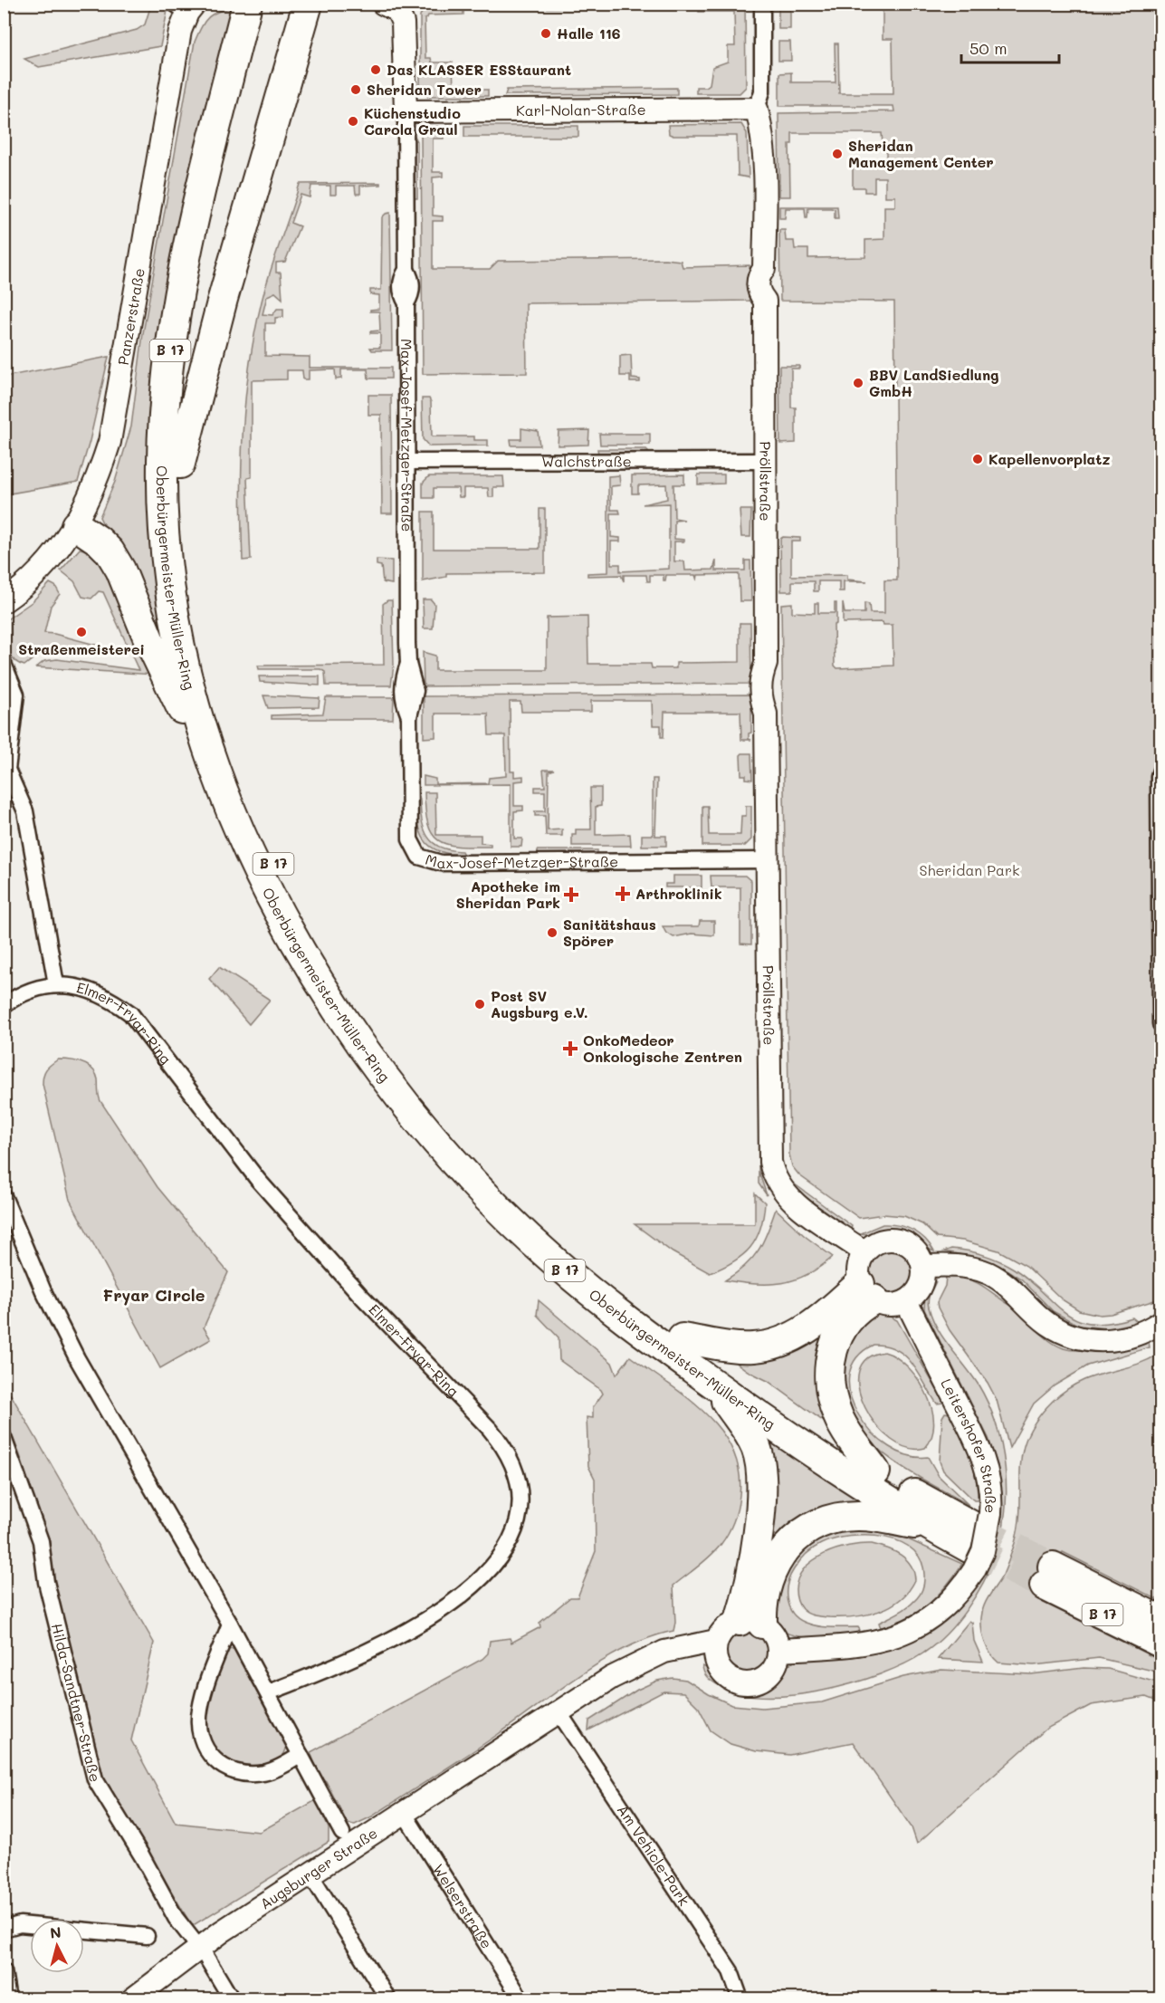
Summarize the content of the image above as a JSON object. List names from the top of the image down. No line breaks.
{"streets":{"highway":["B 17","Oberbürgermeister-Müller-Ring"],"street":["Karl-Nolan-Straße","Panzerstraße","Max-Josef-Metzger-Straße","Walchstraße","Pröllstraße","Elmer-Fryar-Ring","Leitershofer Straße","Hilda-Sandtner-Straße","Am Vehicle-Park","Augsburger Straße","Welserstraße"]},"crossings":[["Karl-Nolan-Straße","Max-Josef-Metzger-Straße"],["Karl-Nolan-Straße","Pröllstraße"],["B 17","Oberbürgermeister-Müller-Ring"],["Max-Josef-Metzger-Straße","Walchstraße"],["Max-Josef-Metzger-Straße","Pröllstraße"],["Walchstraße","Pröllstraße"],["Pröllstraße","Leitershofer Straße"],["Oberbürgermeister-Müller-Ring","Leitershofer Straße"],["Hilda-Sandtner-Straße","Augsburger Straße"],["Am Vehicle-Park","Augsburger Straße"],["Augsburger Straße","Welserstraße"]],"districts":["Fryar Circle"],"parks":["Sheridan Park"],"places":{"other":["Halle 116","Das KLASSER ESStaurant","Sheridan Tower","Küchenstudio Carola Graul","Sheridan Management Center","BBV LandSiedlung GmbH","Kapellenvorplatz","Straßenmeisterei","Sanitätshaus Spörer","Post SV Augsburg e.V."],"health":["Arthroklinik","Apotheke im Sheridan Park","OnkoMedeor Onkologische Zentren"]},"scale_bar":"50 m","north":"top"}
